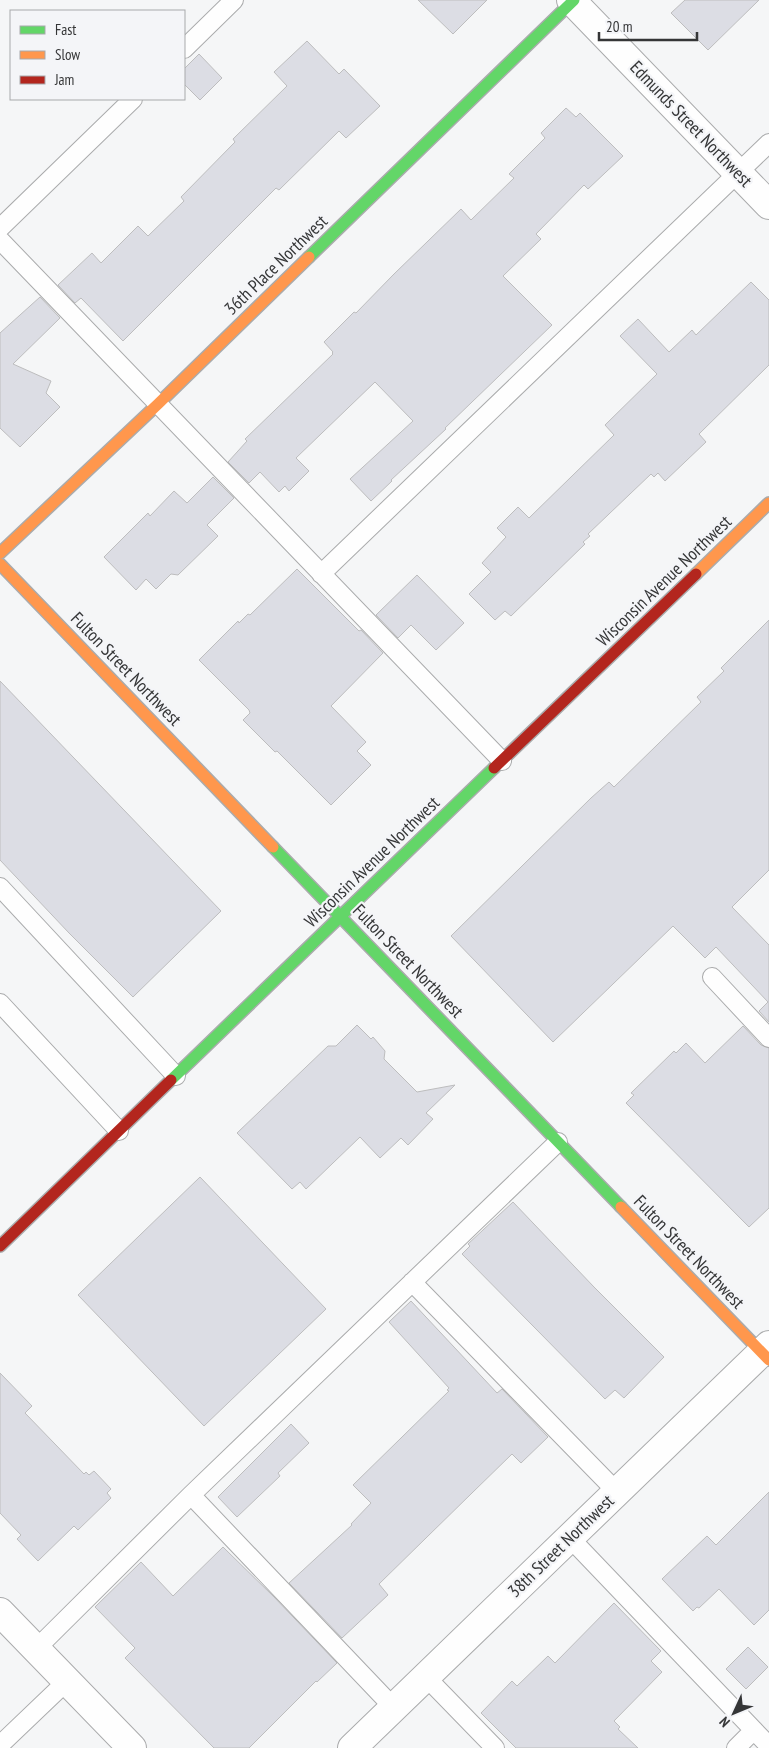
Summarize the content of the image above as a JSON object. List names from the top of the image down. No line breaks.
{"streets":{"street":["Edmunds Street Northwest","36th Place Northwest","Wisconsin Avenue Northwest","Fulton Street Northwest","38th Street Northwest"]},"crossings":[["Edmunds Street Northwest","36th Place Northwest"],["Wisconsin Avenue Northwest","Fulton Street Northwest"],["Fulton Street Northwest","38th Street Northwest"]],"legend":["Fast","Slow","Jam"],"scale_bar":"20 m","north":"bottom left"}
